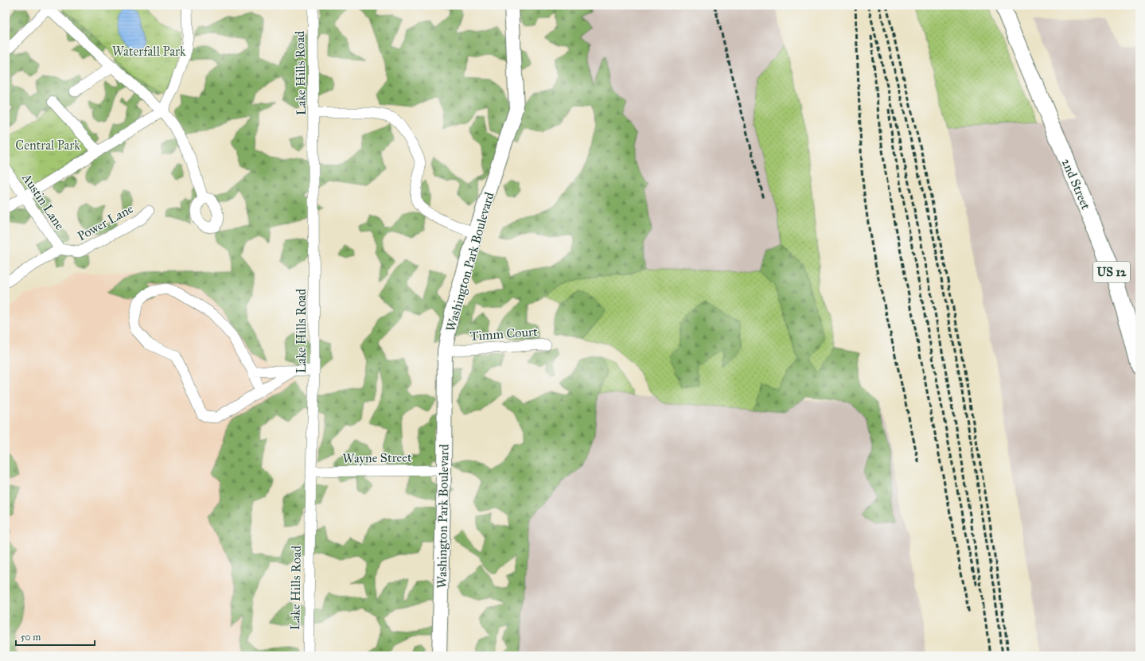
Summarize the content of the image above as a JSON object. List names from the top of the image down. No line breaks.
{"streets":{"main road":["2nd Street","US 12"],"street":["Lake Hills Road","Austin Lane","Power Lane","Washington Park Boulevard","Timm Court","Wayne Street"]},"crossings":[["Lake Hills Road","Wayne Street"],["Austin Lane","Power Lane"],["Washington Park Boulevard","Timm Court"],["Washington Park Boulevard","Wayne Street"]],"parks":["Waterfall Park","Central Park"],"scale_bar":"50 m"}
